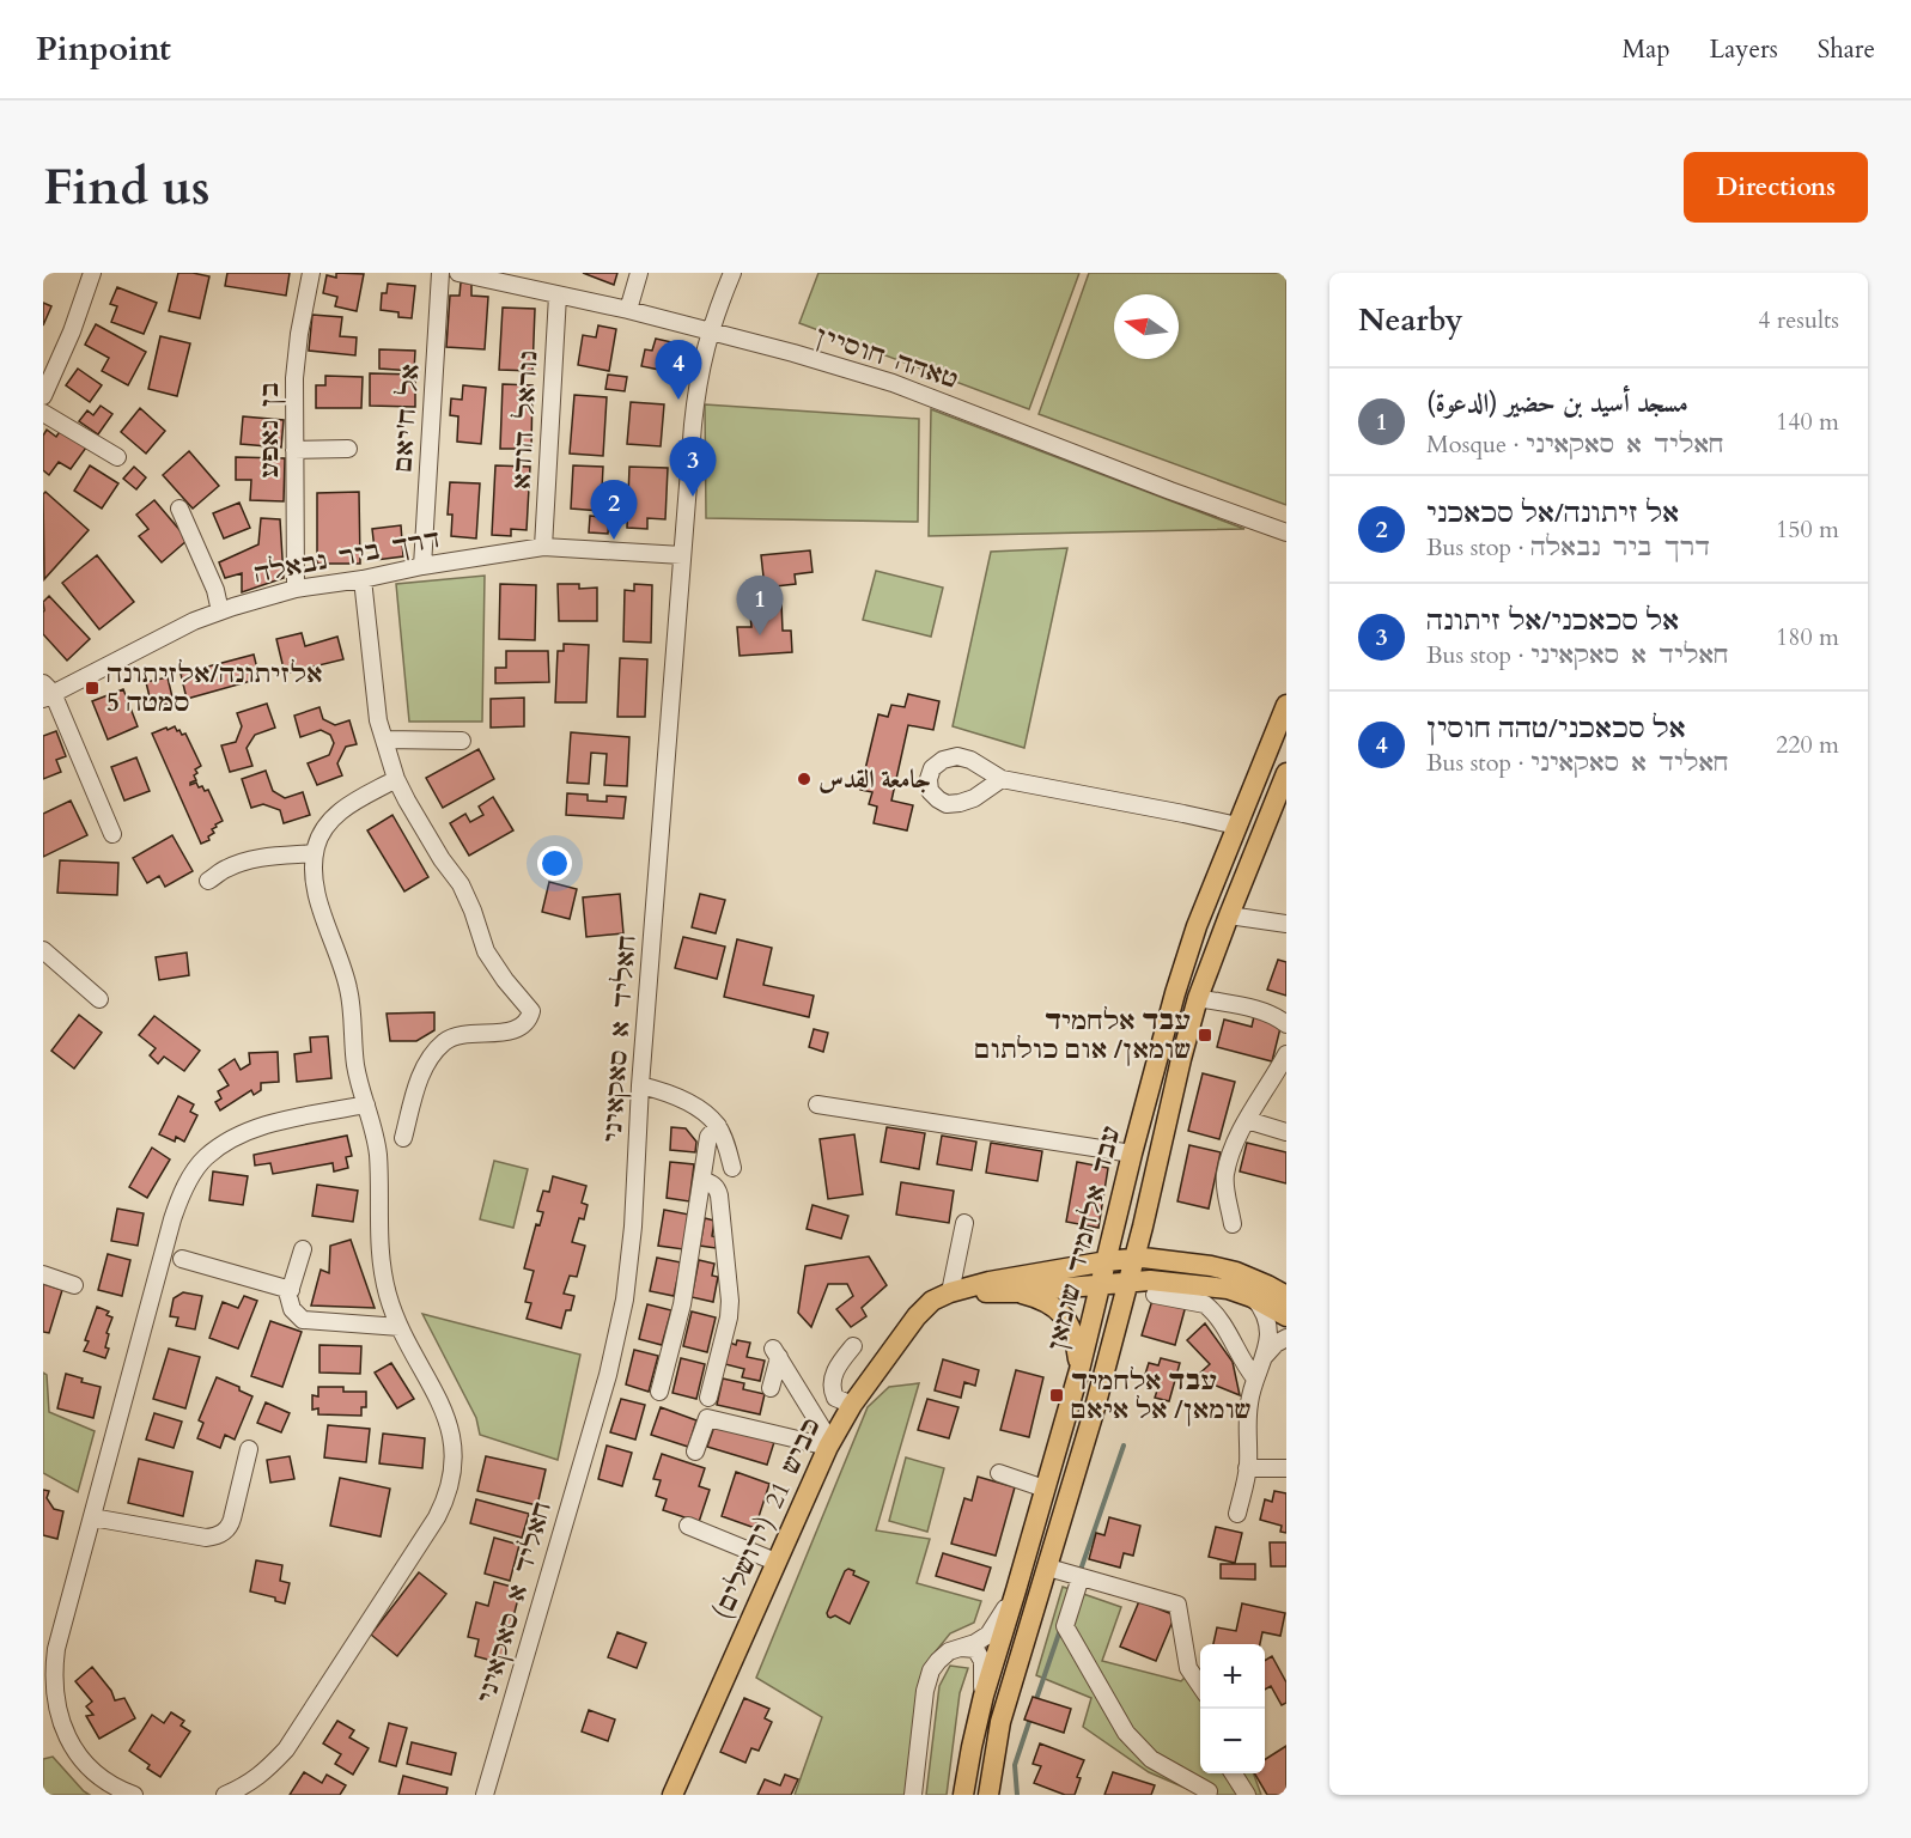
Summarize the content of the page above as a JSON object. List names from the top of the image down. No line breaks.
{"streets":{"main road":["עבד אלחמיד שומאן","כביש 21 (ירושלים)"],"street":["טאהה חוסיין","אל ח'יאם","נוראל הודא","בן נאפע","דרך ביר נבאלה","חאליד א סאקאיני"]},"crossings":[["טאהה חוסיין","נוראל הודא"],["טאהה חוסיין","חאליד א סאקאיני"],["אל ח'יאם","דרך ביר נבאלה"],["נוראל הודא","דרך ביר נבאלה"],["בן נאפע","דרך ביר נבאלה"],["דרך ביר נבאלה","חאליד א סאקאיני"],["עבד אלחמיד שומאן","כביש 21 (ירושלים)"]],"places":{"transit":["אלזיתונה/אלזיתונה סמטה 5","עבד אלחמיד שומאן/ אום כולתום","עבד אלחמיד שומאן/ אל איאם"],"other":["جامعة القدس"]},"north":"left","page":{"header":"Pinpoint","nav":["Map","Layers","Share"],"buttons":"Directions","title":"Find us","heading":["Nearby","4 results"],"pins":["4","3","2","1"],"list":[{"mark":"1","name":"مسجد أسيد بن حضير (الدعوة)","note":"Mosque · חאליד א סאקאיני","value":"140 m"},{"mark":"2","name":"אל זיתונה/אל סכאכני","note":"Bus stop · דרך ביר נבאלה","value":"150 m"},{"mark":"3","name":"אל סכאכני/אל זיתונה","note":"Bus stop · חאליד א סאקאיני","value":"180 m"},{"mark":"4","name":"אל סכאכני/טהה חוסין","note":"Bus stop · חאליד א סאקאיני","value":"220 m"}],"map_buttons":["+","−"]}}
